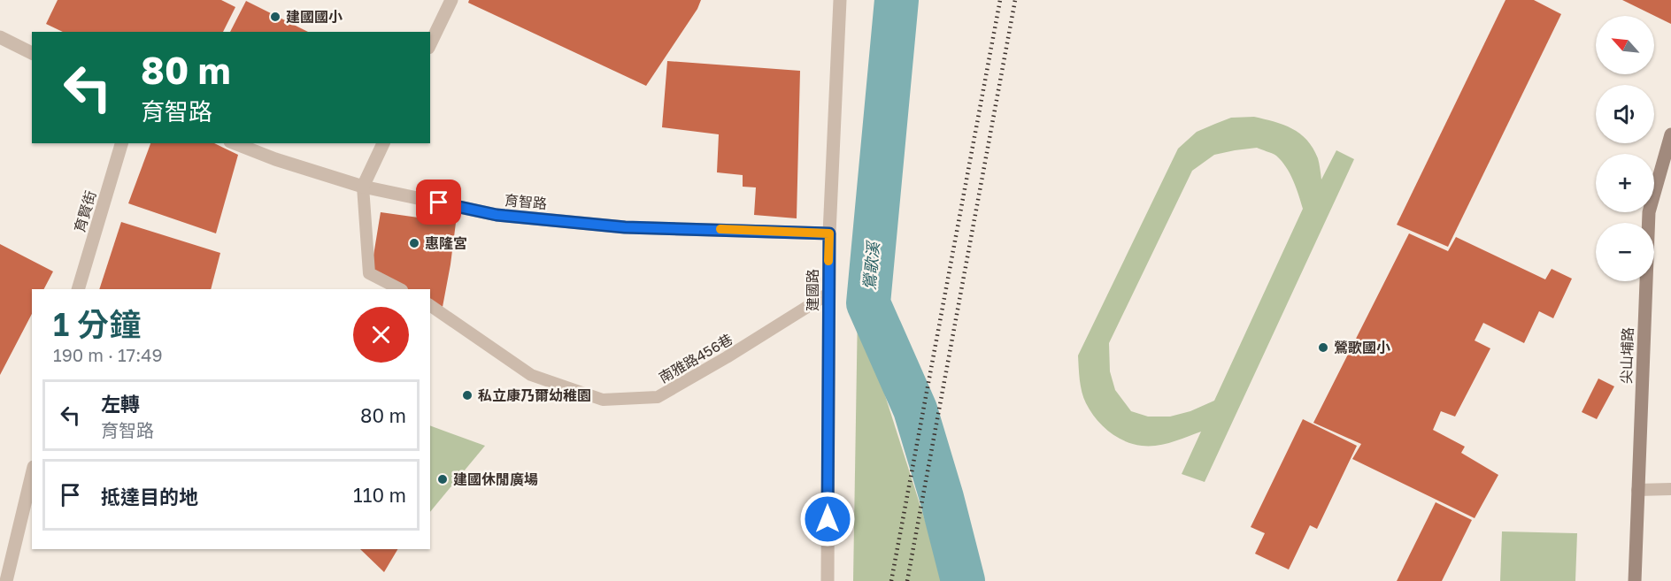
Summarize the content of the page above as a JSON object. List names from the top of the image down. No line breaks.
{"streets":{"main road":["尖山埔路"],"street":["育智路","育賢街","建國路"],"lane":["南雅路456巷"]},"crossings":[["育智路","建國路"],["建國路","南雅路456巷"]],"water":["鶯歌溪"],"places":["建國國小","惠隆宮","鶯歌國小","私立康乃爾幼稚園","建國休閒廣場"],"north":"top left","page":{"map_buttons":["+","−"],"turn":["80 m","育智路"],"heading":["1 分鐘","190 m · 17:49"],"list":[{"name":"左轉","note":"育智路","value":"80 m"},{"name":"抵達目的地","value":"110 m"}]}}
